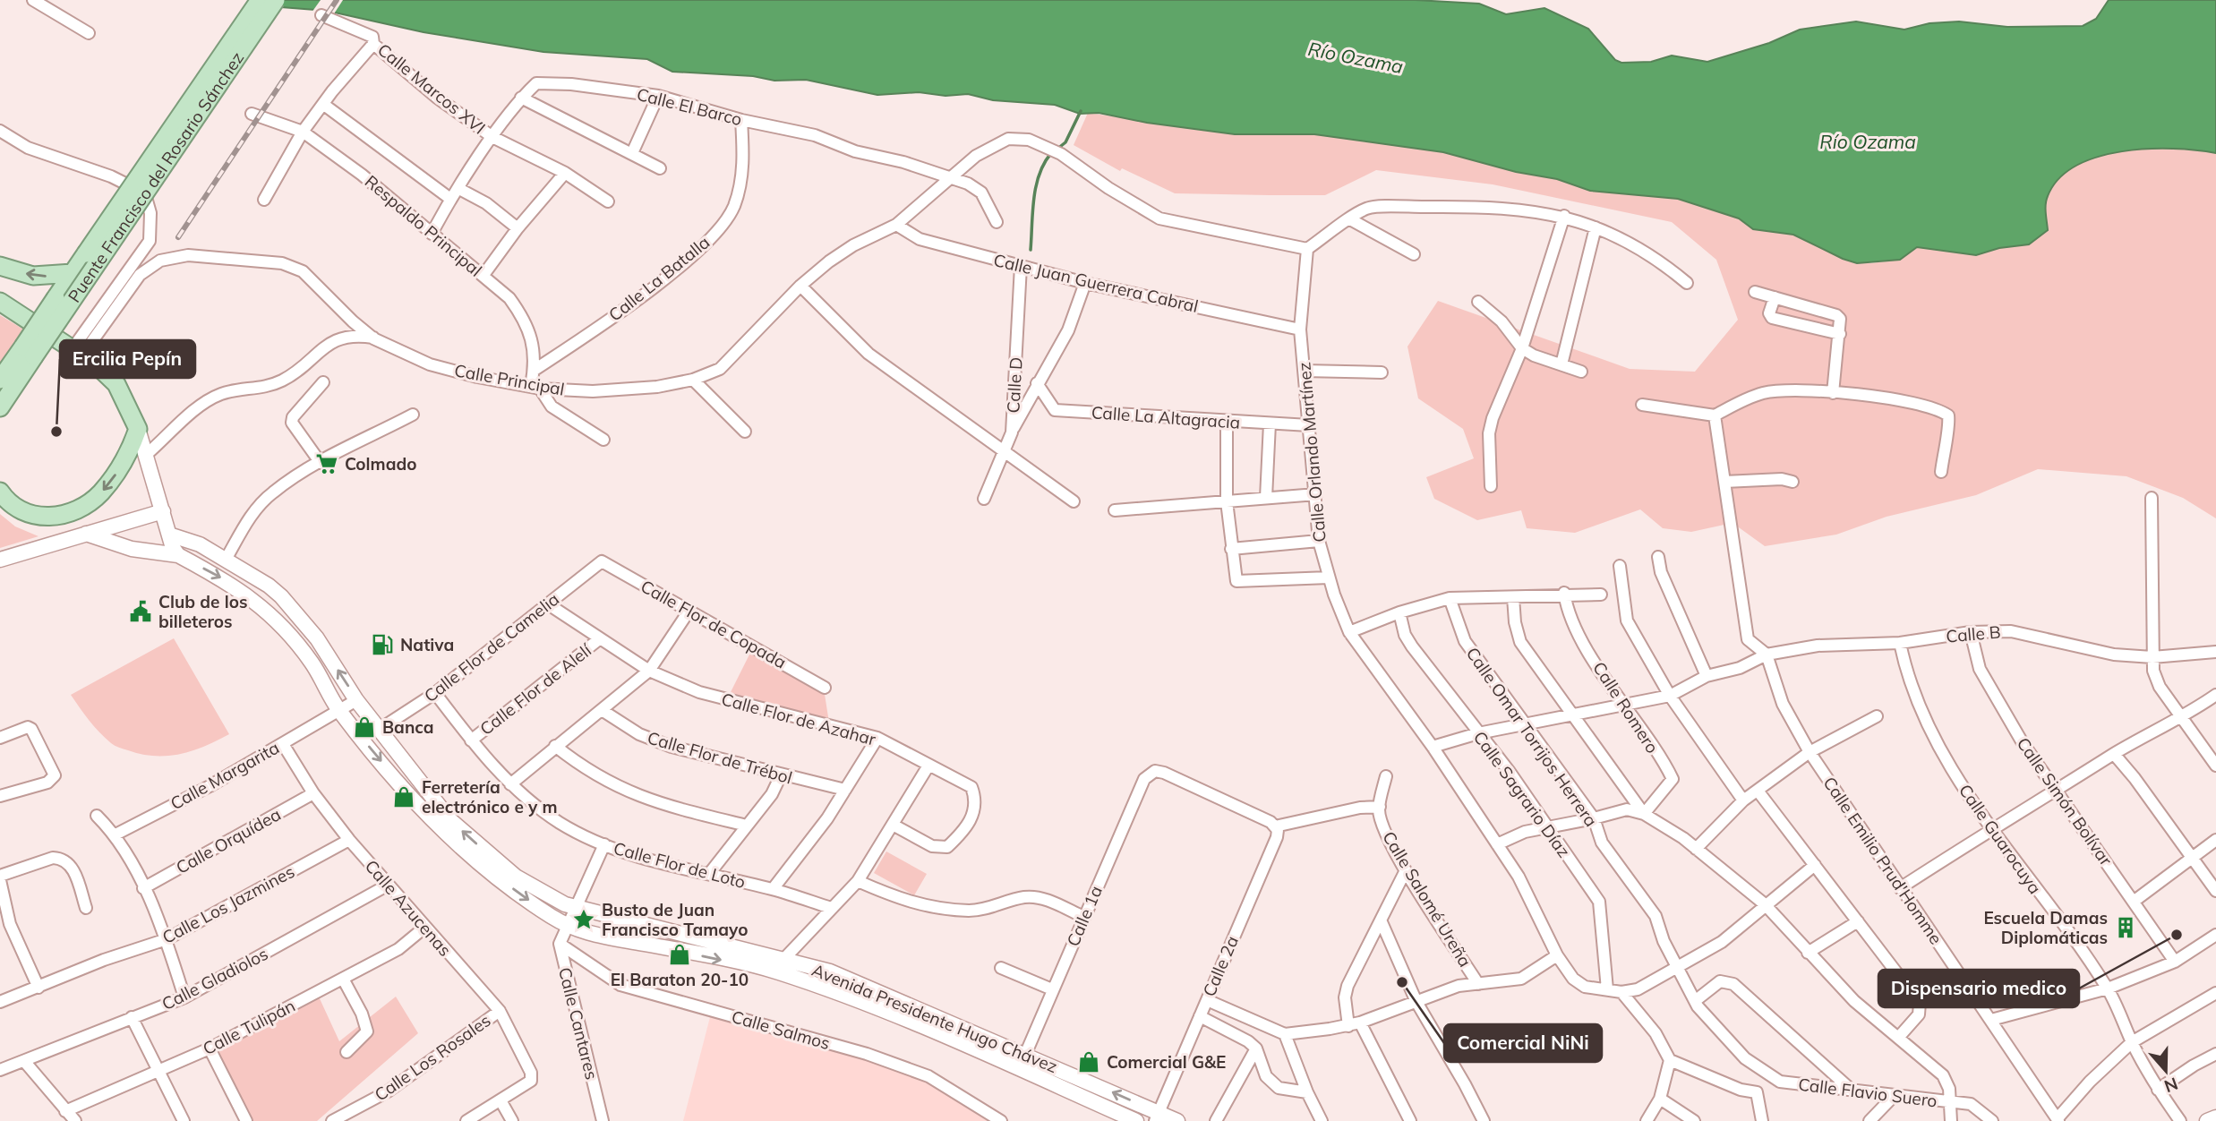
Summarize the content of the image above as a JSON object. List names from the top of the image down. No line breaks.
{"streets":{"main road":["Puente Francisco del Rosario Sánchez","Avenida Presidente Hugo Chávez"],"street":["Calle Marcos XVI","Calle El Barco","Respaldo Principal","Calle La Batalla","Calle Juan Guerrera Cabral","Calle Principal","Calle D","Calle La Altagracia","Calle Orlando Martínez","Calle Flor de Copada","Calle B","Calle Flor de Camelia","Calle Flor de Alelí","Calle Romero","Calle Flor de Azahar","Calle Omar Torrijos Herrera","Calle Flor de Trébol","Calle Margarita","Calle Sagrario Díaz","Calle Simón Bolívar","Calle Guarocuya","Calle Orquídea","Calle Emilio Prud'Homme","Calle Flor de Loto","Calle Salomé Ureña","Calle Los Jazmines","Calle Azucenas","Calle 1a","Calle 2a","Calle Gladiolos","Calle Cantares","Calle Tulipán","Calle Salmos","Calle Los Rosales","Calle Flavio Suero"]},"crossings":[["Calle Marcos XVI","Calle El Barco"],["Calle El Barco","Respaldo Principal"],["Calle El Barco","Calle La Batalla"],["Calle El Barco","Calle Principal"],["Respaldo Principal","Calle La Batalla"],["Respaldo Principal","Calle Principal"],["Calle Juan Guerrera Cabral","Calle Principal"],["Calle Juan Guerrera Cabral","Calle D"],["Calle Juan Guerrera Cabral","Calle Orlando Martínez"],["Calle Principal","Calle Orlando Martínez"],["Calle La Altagracia","Calle Orlando Martínez"],["Calle Orlando Martínez","Calle B"],["Calle Orlando Martínez","Calle Sagrario Díaz"],["Calle Flor de Copada","Calle Flor de Camelia"],["Calle B","Calle Romero"],["Calle B","Calle Omar Torrijos Herrera"],["Calle B","Calle Sagrario Díaz"],["Calle B","Calle Simón Bolívar"],["Calle B","Calle Guarocuya"],["Calle B","Calle Emilio Prud'Homme"],["Calle Flor de Camelia","Calle Flor de Azahar"],["Calle Flor de Camelia","Calle Flor de Loto"],["Calle Flor de Camelia","Avenida Presidente Hugo Chávez"],["Calle Flor de Alelí","Calle Flor de Azahar"],["Calle Flor de Alelí","Calle Flor de Loto"],["Calle Omar Torrijos Herrera","Calle Flavio Suero"],["Calle Margarita","Calle Azucenas"],["Calle Margarita","Avenida Presidente Hugo Chávez"],["Calle Orquídea","Calle Azucenas"],["Calle Flor de Loto","Calle Cantares"],["Calle Los Jazmines","Calle Azucenas"],["Calle Azucenas","Calle Gladiolos"],["Calle Azucenas","Calle Tulipán"],["Calle Azucenas","Calle Los Rosales"],["Calle 1a","Calle 2a"],["Calle 1a","Avenida Presidente Hugo Chávez"],["Calle 2a","Avenida Presidente Hugo Chávez"],["Avenida Presidente Hugo Chávez","Calle Cantares"],["Calle Cantares","Calle Salmos"]],"water":["Río Ozama"],"places":{"other":["Ercilia Pepín","Dispensario medico","Comercial NiNi"],"supermarket":["Colmado"],"public building":["Club de los billeteros"],"fuel station":["Nativa"],"shop":["Banca","Ferretería electrónico e y m","El Baraton 20-10","Comercial G&E"],"place":["Busto de Juan Francisco Tamayo"],"building":["Escuela Damas Diplomáticas"]},"north":"bottom"}
